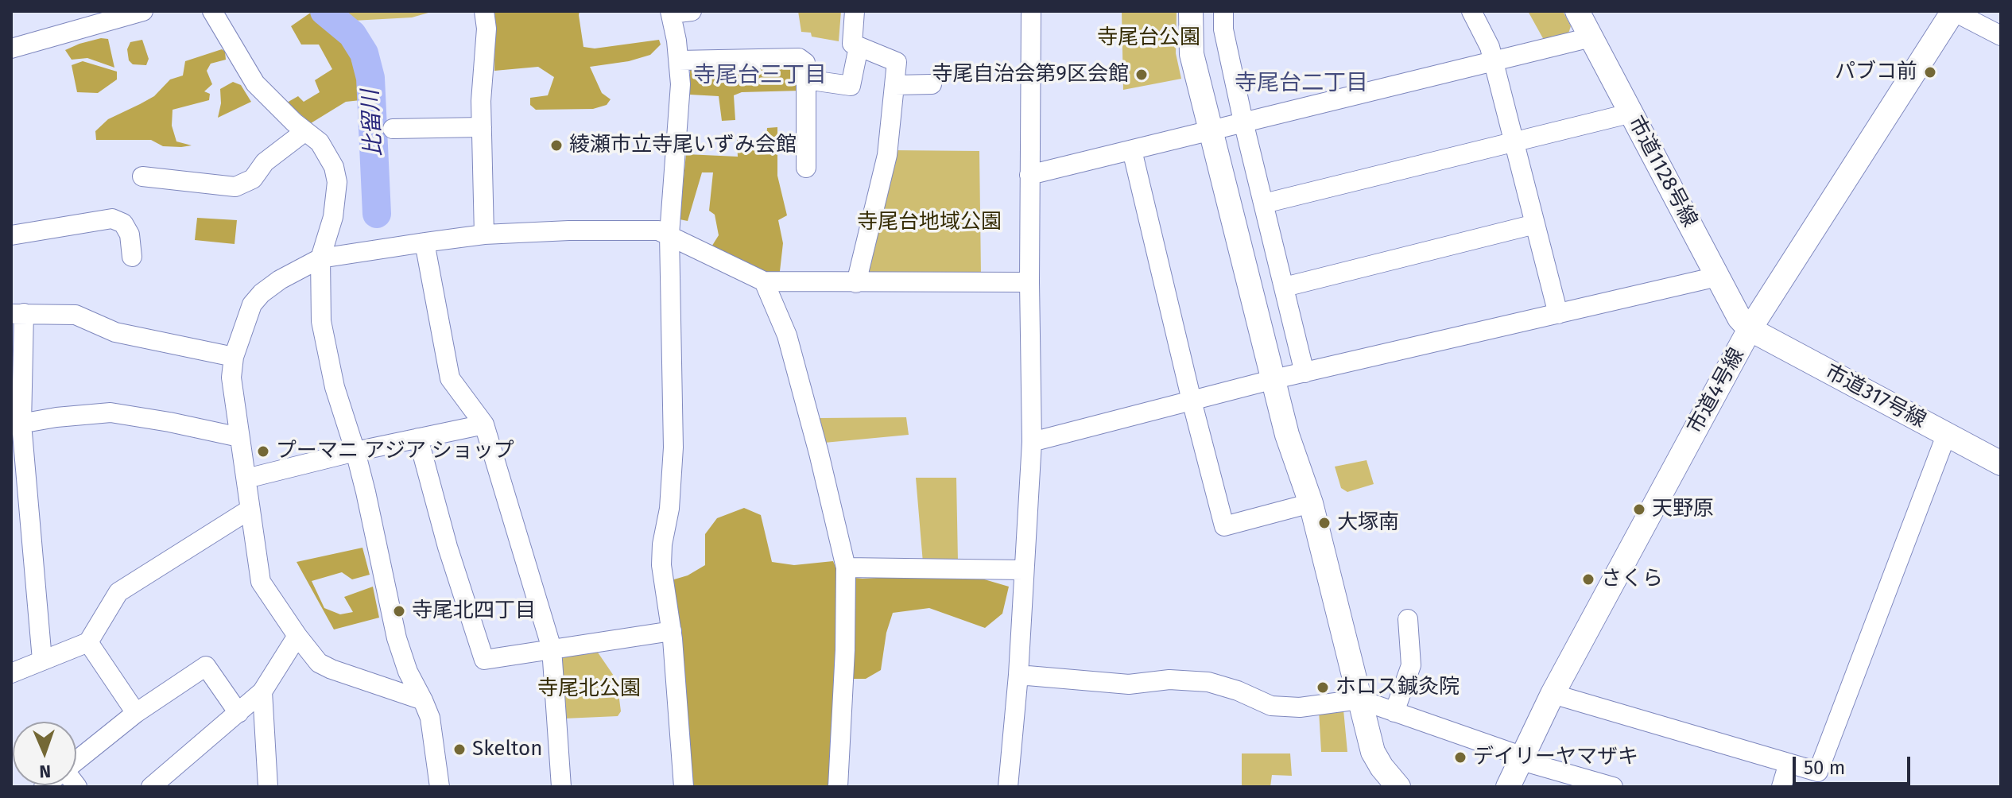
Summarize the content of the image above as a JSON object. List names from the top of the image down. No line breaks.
{"streets":{"street":["市道1128号線","市道4号線","市道317号線"]},"crossings":[["市道1128号線","市道4号線"],["市道1128号線","市道317号線"],["市道4号線","市道317号線"]],"districts":["寺尾台三丁目","寺尾台二丁目"],"water":["比留川"],"parks":["寺尾台公園","寺尾台地域公園","寺尾北公園"],"places":["パブコ前","寺尾自治会第9区会館","綾瀬市立寺尾いずみ会館","プーマニ アジア ショップ","天野原","大塚南","さくら","寺尾北四丁目","ホロス鍼灸院","Skelton","デイリーヤマザキ"],"scale_bar":"50 m","north":"bottom"}
